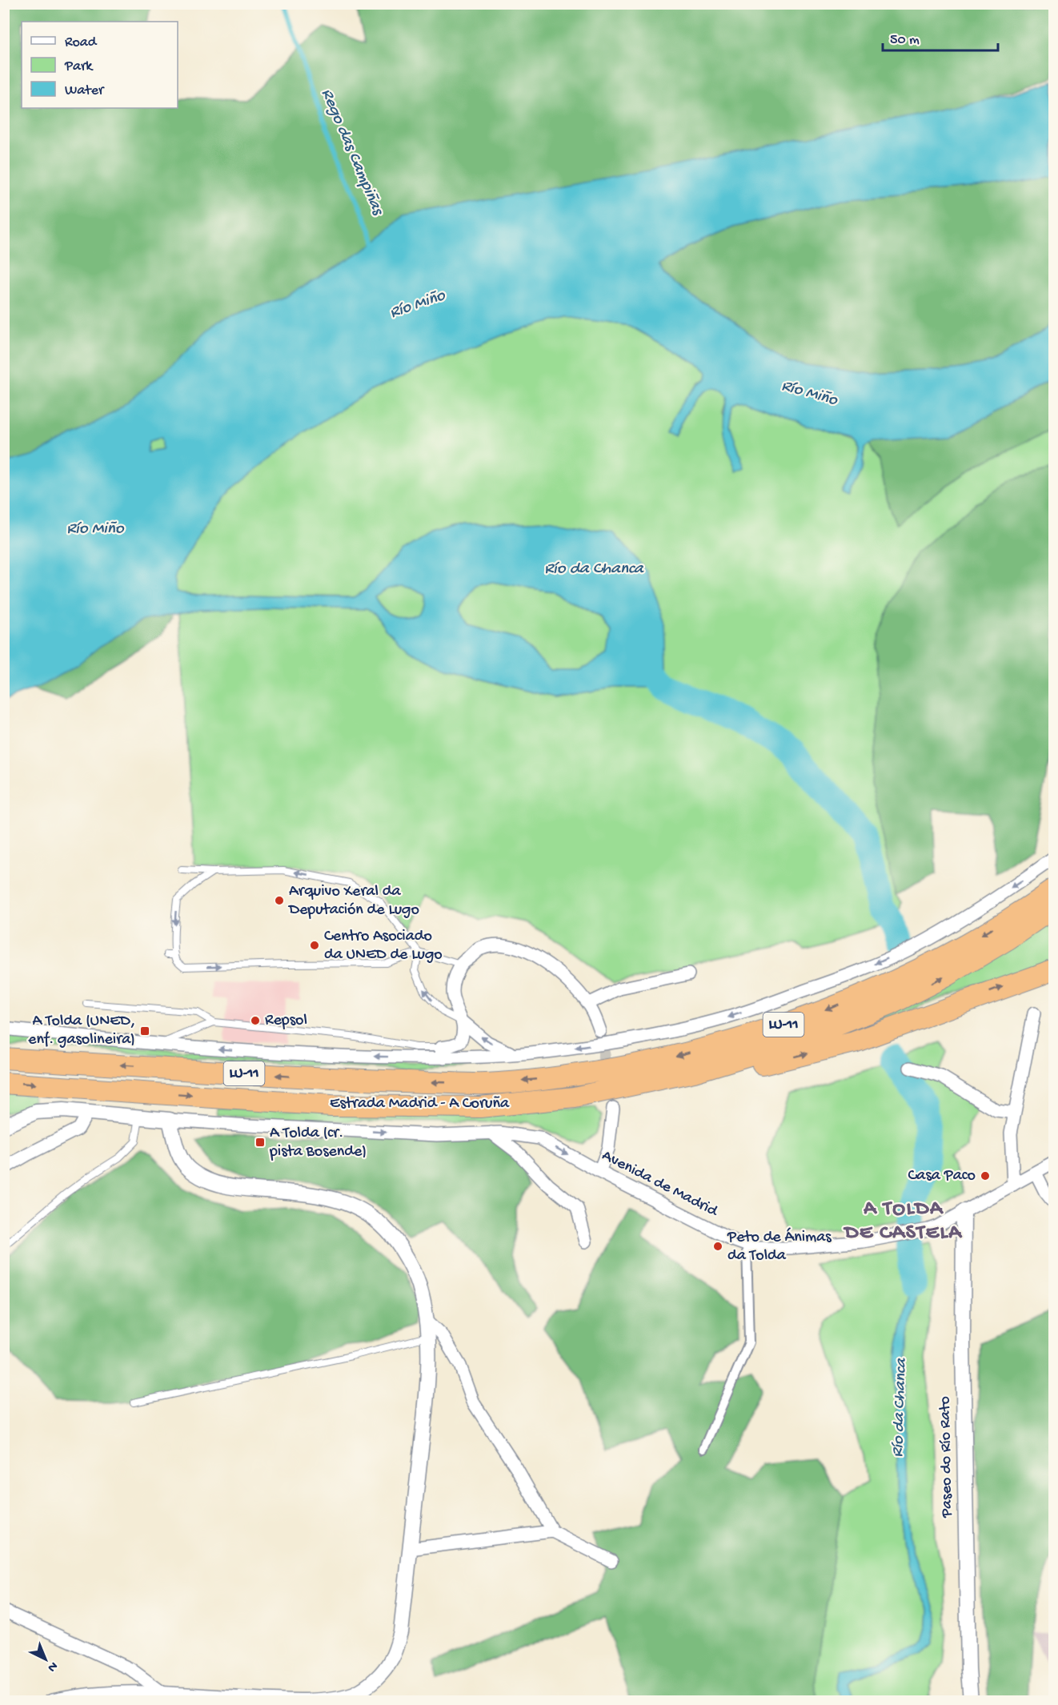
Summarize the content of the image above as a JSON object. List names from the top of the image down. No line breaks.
{"streets":{"highway":["LU-11","Estrada Madrid - A Coruña"],"street":["Avenida de Madrid","Paseo do Río Rato"]},"crossings":[["Avenida de Madrid","Paseo do Río Rato"]],"districts":["A TOLDA DE CASTELA"],"water":["Rego das Campiñas","Río Miño","Río da Chanca"],"places":{"other":["Arquivo Xeral da Deputación de Lugo","Centro Asociado da UNED de Lugo","Repsol","Casa Paco","Peto de Ánimas da Tolda"],"transit":["A Tolda (UNED, enf. gasolineira)","A Tolda (cr. pista Bosende)"]},"legend":["Road","Park","Water"],"scale_bar":"50 m","north":"bottom right"}
